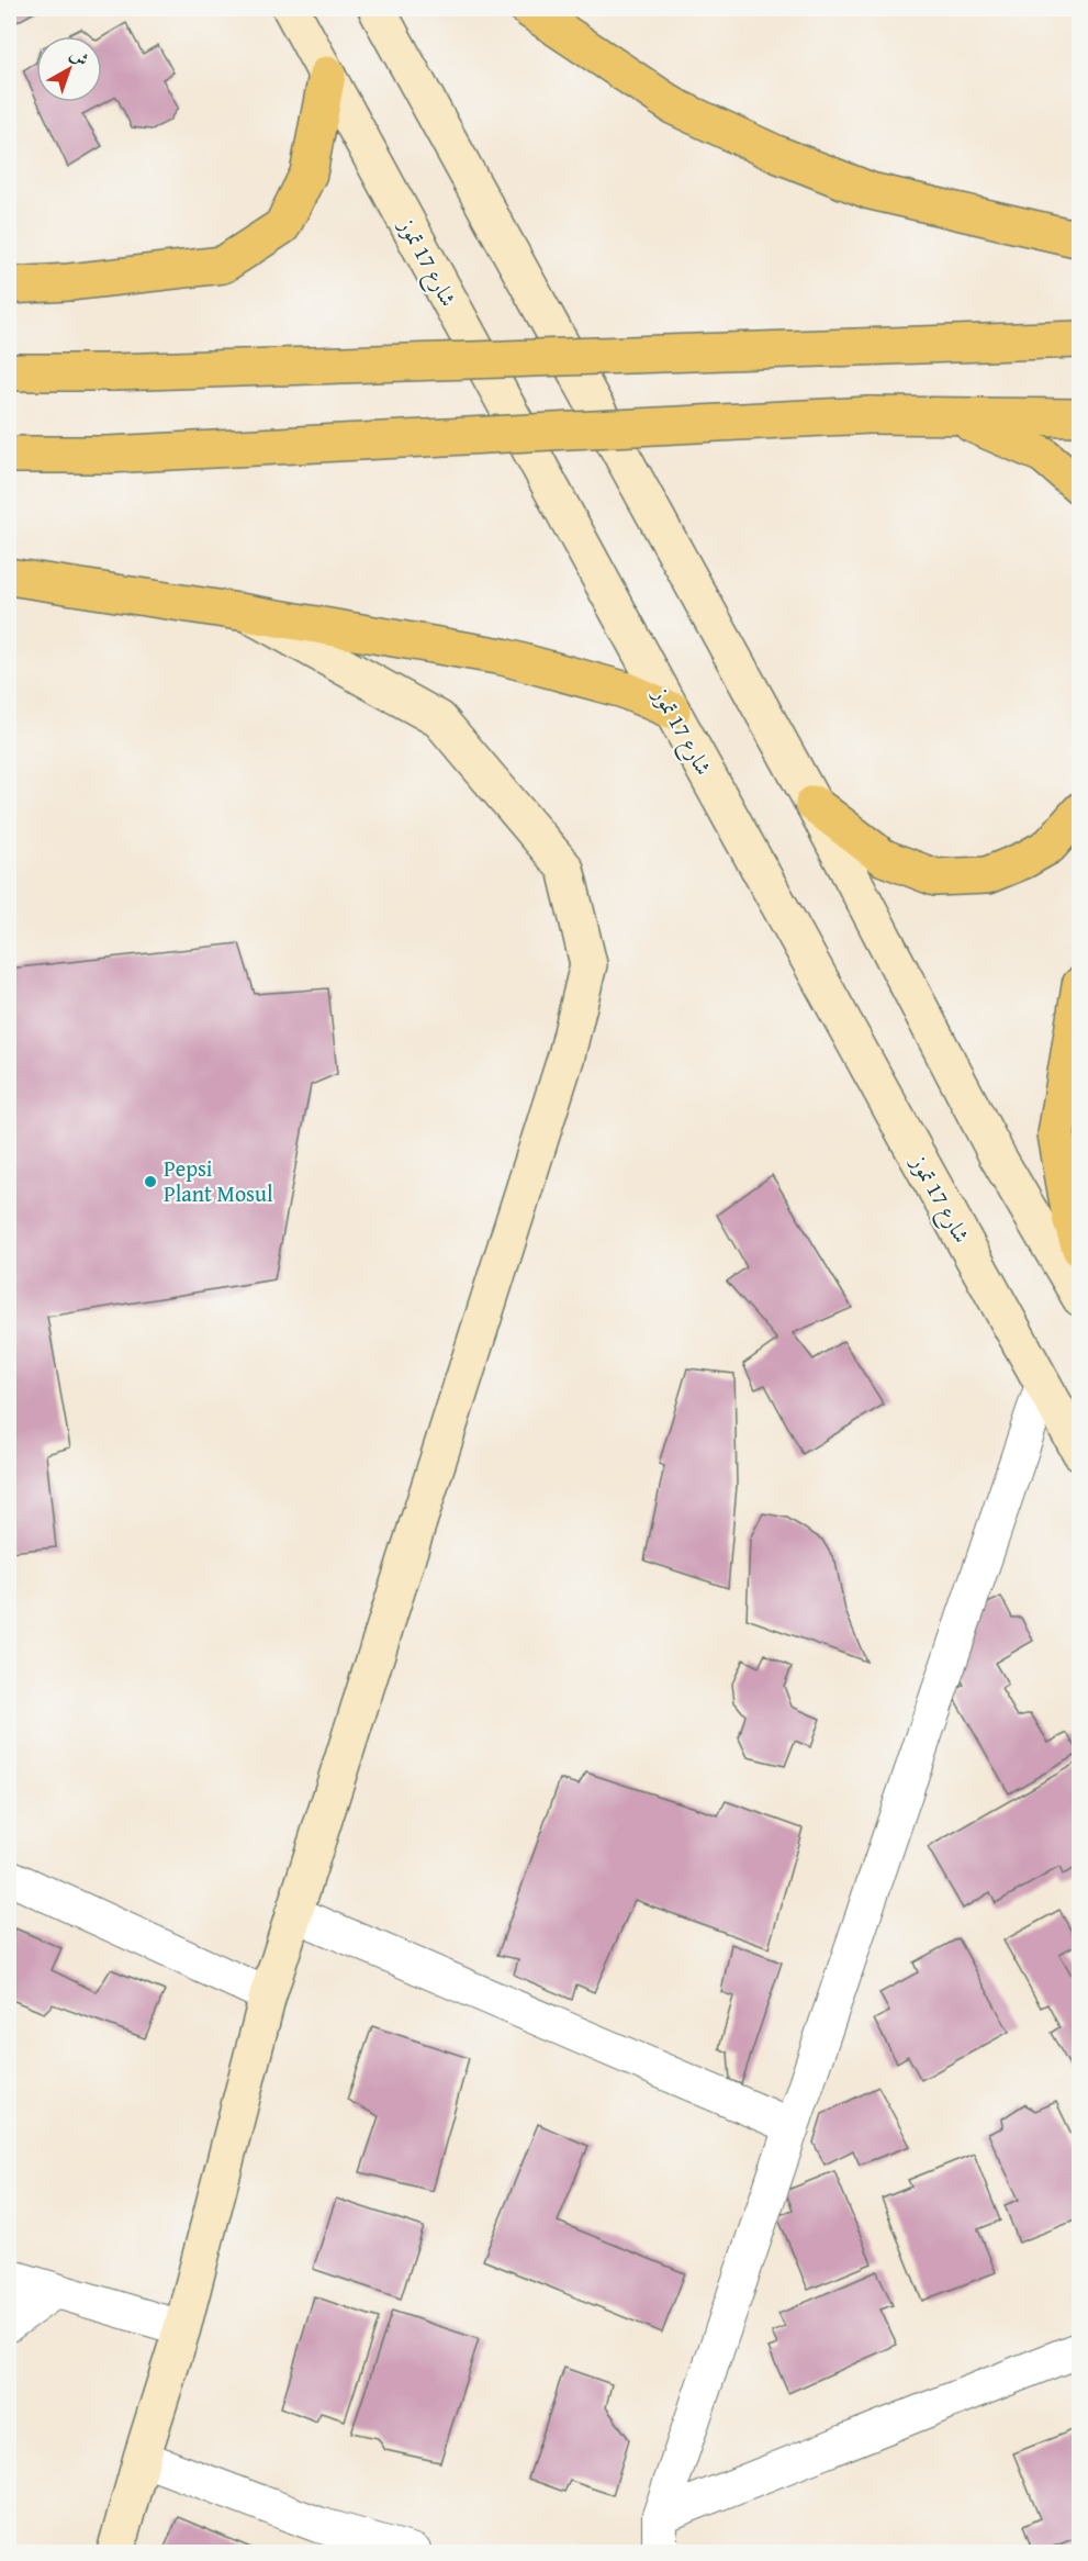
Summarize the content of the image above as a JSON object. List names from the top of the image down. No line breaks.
{"streets":{"main road":["شارع 17 تموز"]},"places":["Pepsi Plant Mosul"],"north":"top right"}
